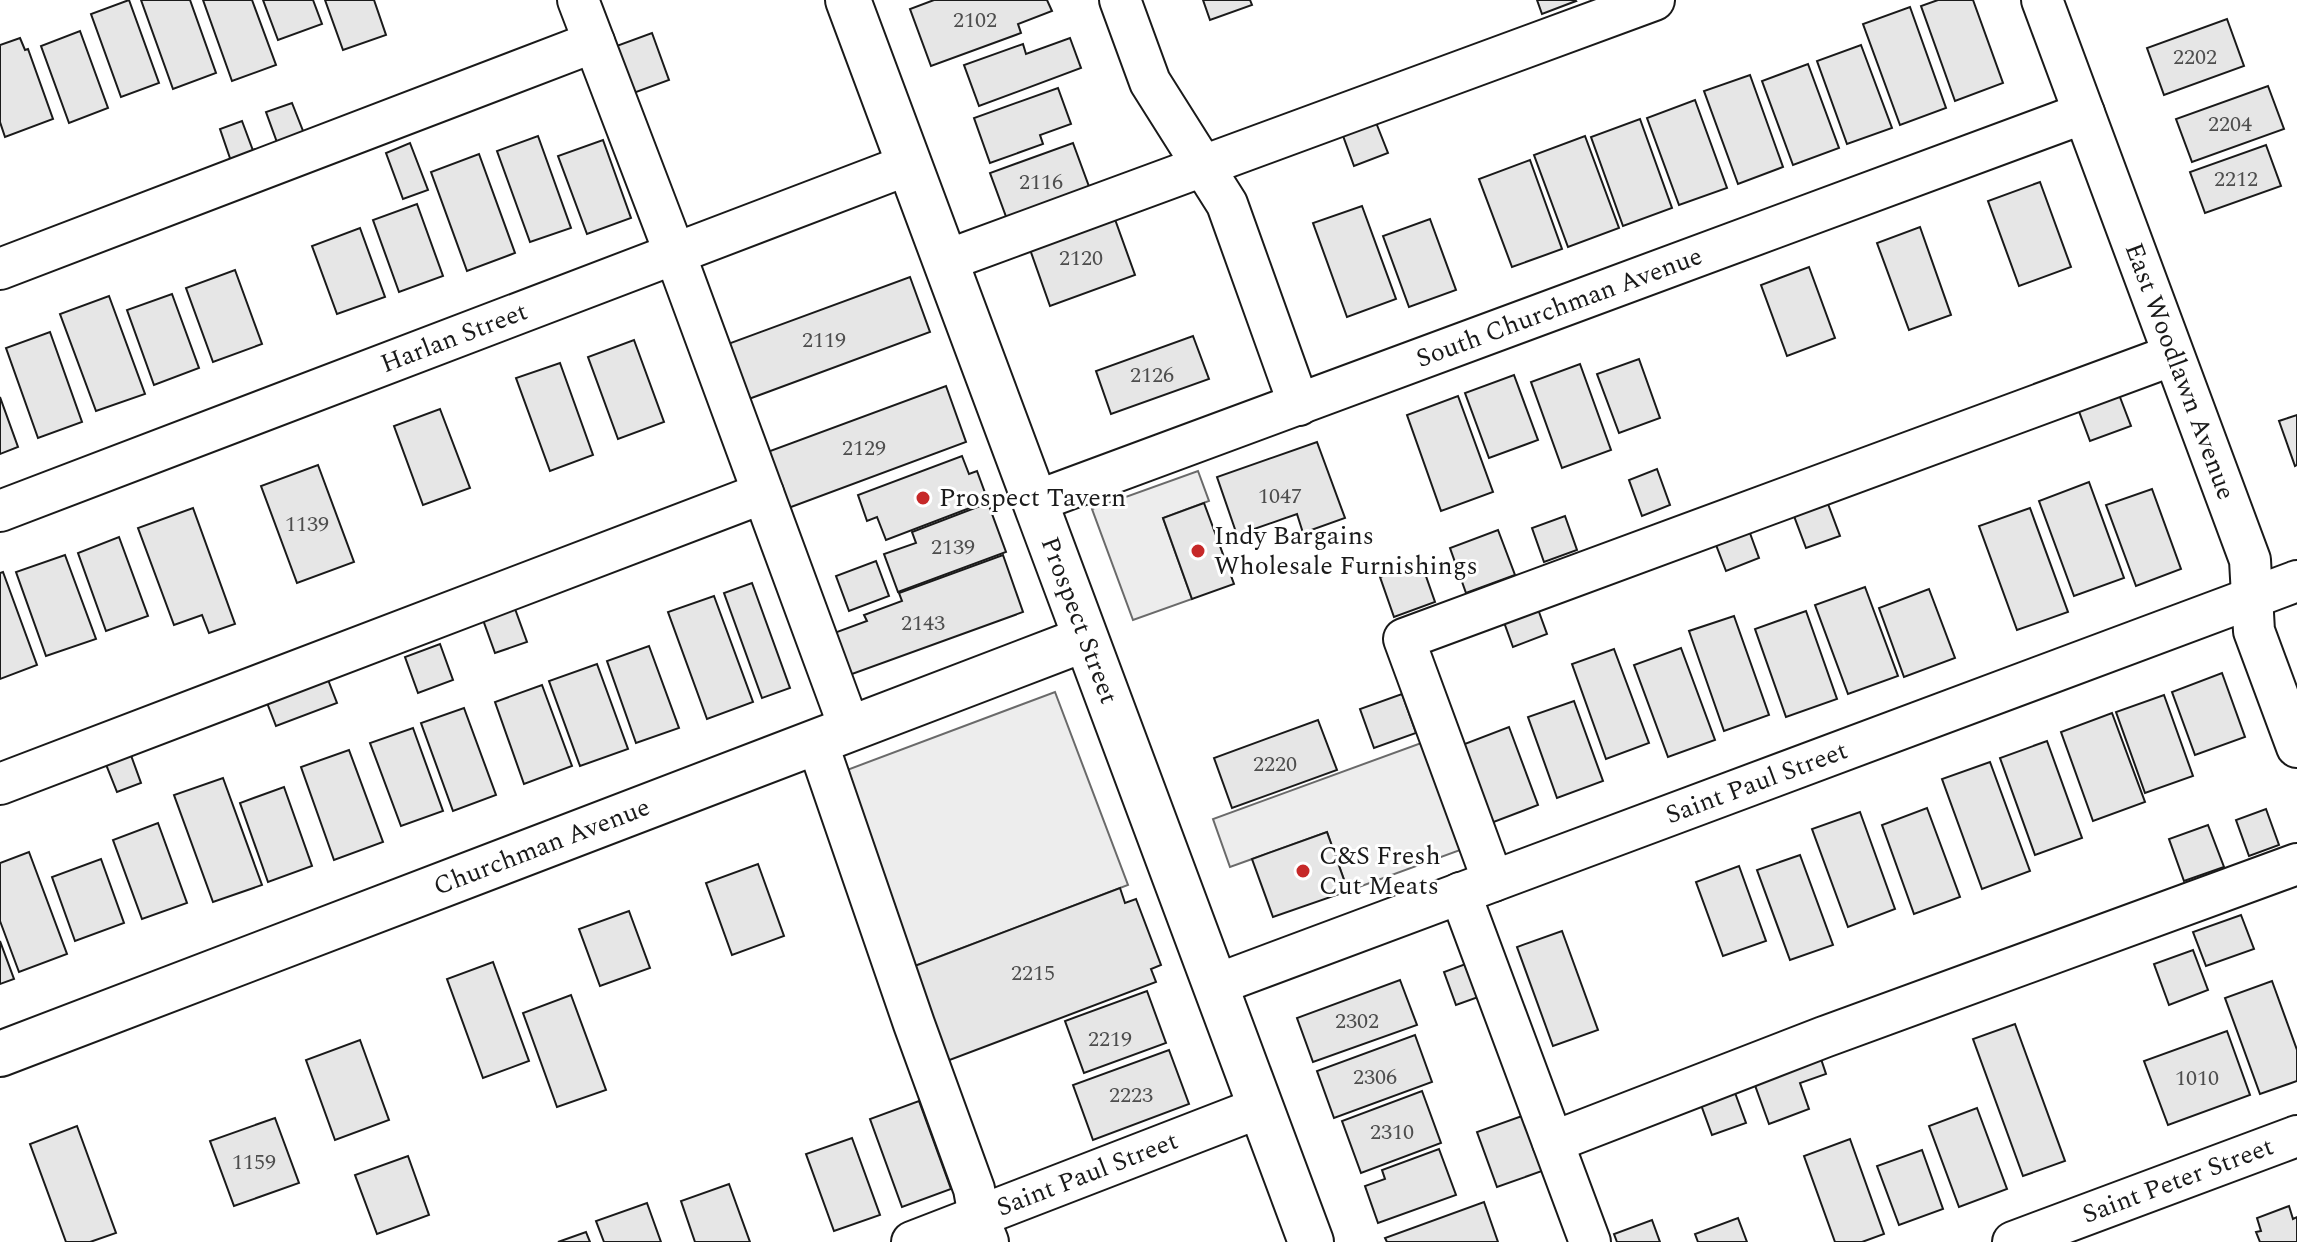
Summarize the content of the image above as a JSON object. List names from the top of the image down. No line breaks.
{"streets":{"main road":["Prospect Street","Churchman Avenue"],"street":["South Churchman Avenue","Harlan Street","East Woodlawn Avenue","Saint Paul Street","Saint Peter Street"]},"crossings":[["South Churchman Avenue","East Woodlawn Avenue"],["South Churchman Avenue","Prospect Street"],["Harlan Street","Prospect Street"],["East Woodlawn Avenue","Saint Paul Street"],["Prospect Street","Saint Paul Street"],["Prospect Street","Churchman Avenue"]],"places":["Prospect Tavern","Indy Bargains Wholesale Furnishings","C&S Fresh Cut Meats"],"house_numbers":["2102","2202","2204","2212","2116","2120","2119","2126","2129","1047","1139","2139","2143","2220","2215","2302","2219","2306","1010","2223","2310","1159"]}
